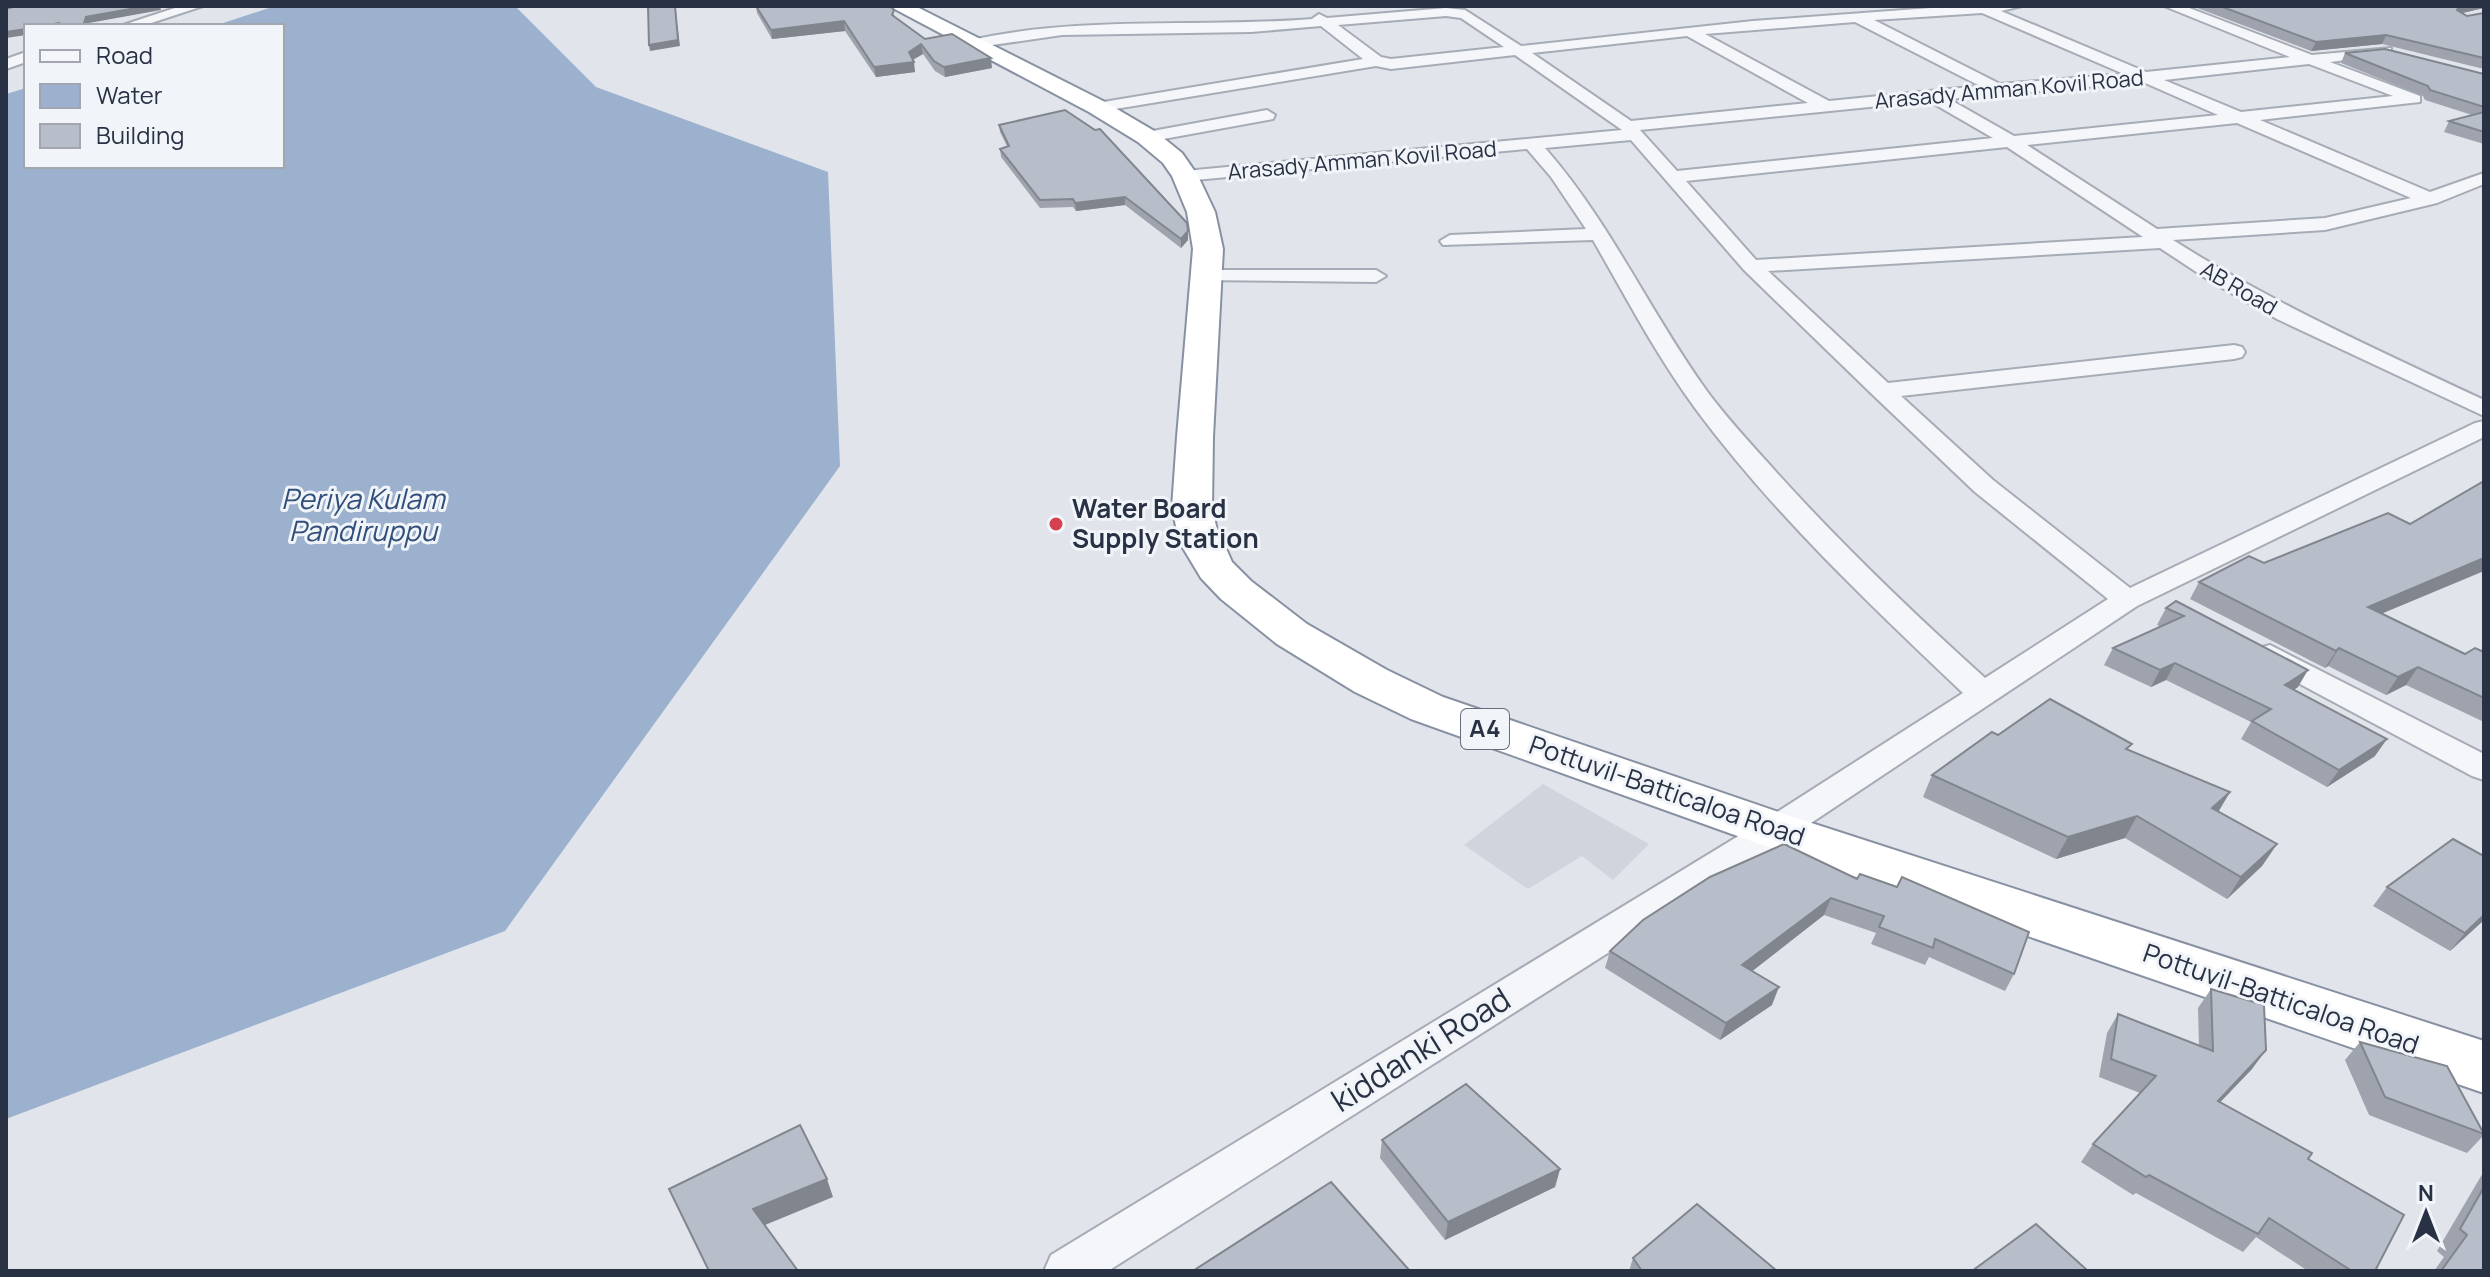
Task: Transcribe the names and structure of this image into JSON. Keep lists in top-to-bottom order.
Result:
{
  "streets": {
    "highway": ["A4", "Pottuvil-Batticaloa Road"],
    "street": ["Arasady Amman Kovil Road", "AB Road", "kiddanki Road"]
  },
  "crossings": [
    ["Arasady Amman Kovil Road", "AB Road"],
    ["Arasady Amman Kovil Road", "Pottuvil-Batticaloa Road"],
    ["Pottuvil-Batticaloa Road", "kiddanki Road"]
  ],
  "water": ["Periya Kulam Pandiruppu"],
  "places": ["Water Board Supply Station"],
  "legend": ["Road", "Water", "Building"],
  "north": "top"
}
